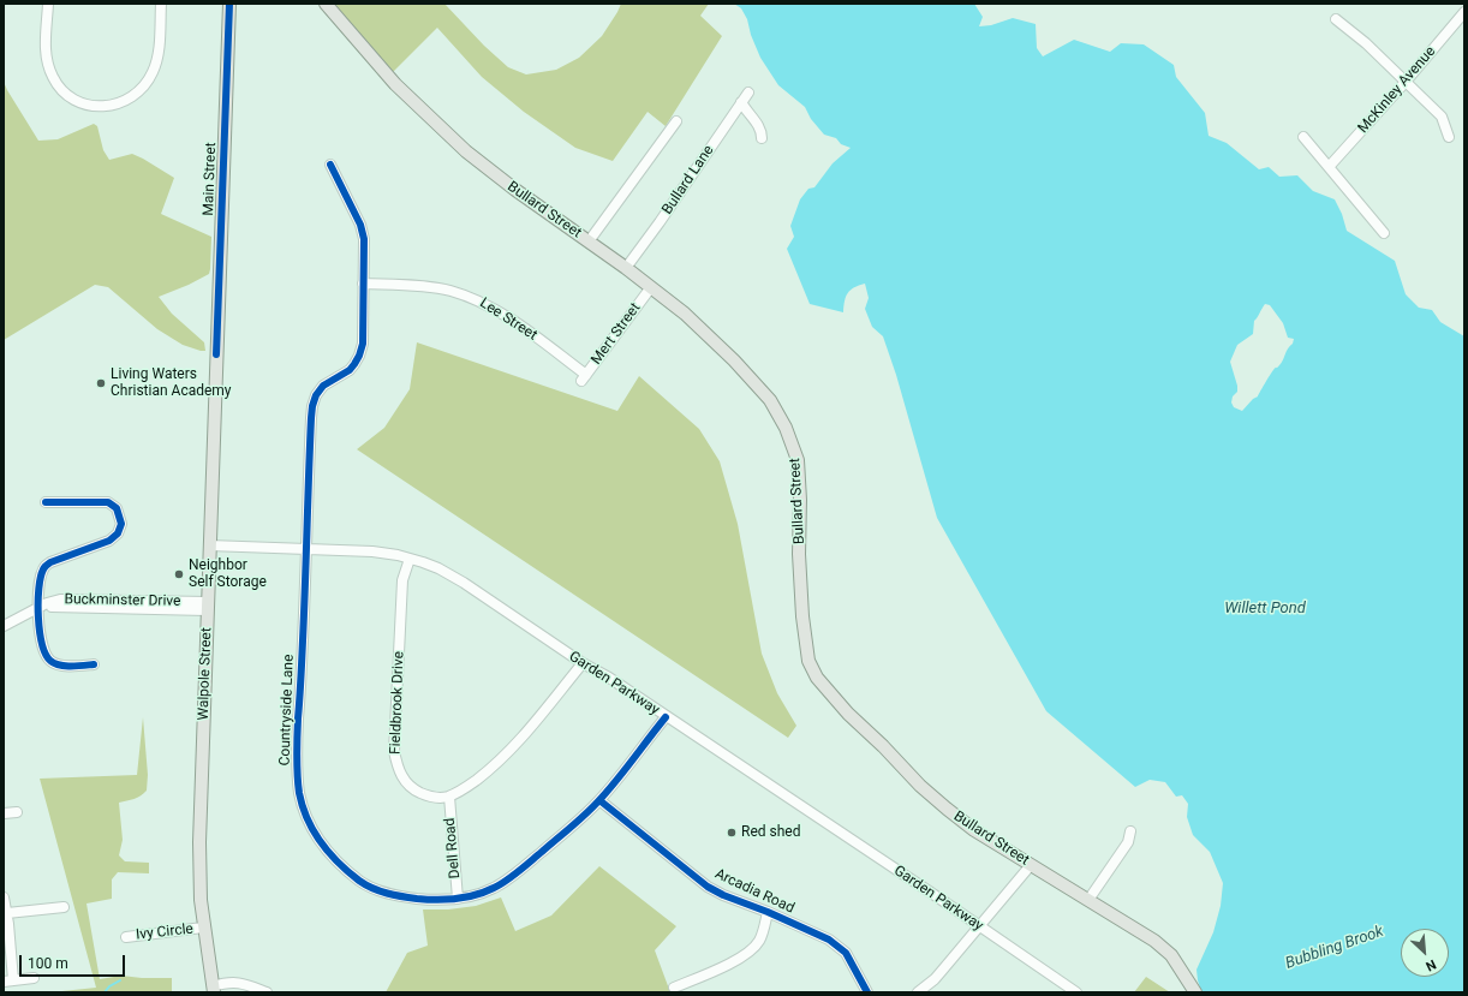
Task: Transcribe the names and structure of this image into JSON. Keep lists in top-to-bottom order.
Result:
{
  "streets": {
    "main road": ["Main Street", "Bullard Street", "Walpole Street"],
    "street": [
      "McKinley Avenue",
      "Bullard Lane",
      "Lee Street",
      "Mert Street",
      "Buckminster Drive",
      "Garden Parkway",
      "Fieldbrook Drive",
      "Countryside Lane",
      "Dell Road",
      "Arcadia Road",
      "Ivy Circle"
    ]
  },
  "crossings": [
    ["Main Street", "Walpole Street"],
    ["Bullard Lane", "Bullard Street"],
    ["Bullard Street", "Mert Street"],
    ["Lee Street", "Mert Street"],
    ["Lee Street", "Countryside Lane"],
    ["Buckminster Drive", "Walpole Street"],
    ["Walpole Street", "Garden Parkway"],
    ["Walpole Street", "Ivy Circle"],
    ["Garden Parkway", "Fieldbrook Drive"],
    ["Garden Parkway", "Countryside Lane"],
    ["Fieldbrook Drive", "Dell Road"],
    ["Countryside Lane", "Dell Road"],
    ["Countryside Lane", "Arcadia Road"]
  ],
  "water": ["Willett Pond", "Bubbling Brook"],
  "places": ["Living Waters Christian Academy", "Neighbor Self Storage", "Red shed"],
  "scale_bar": "100 m",
  "north": "bottom right"
}
